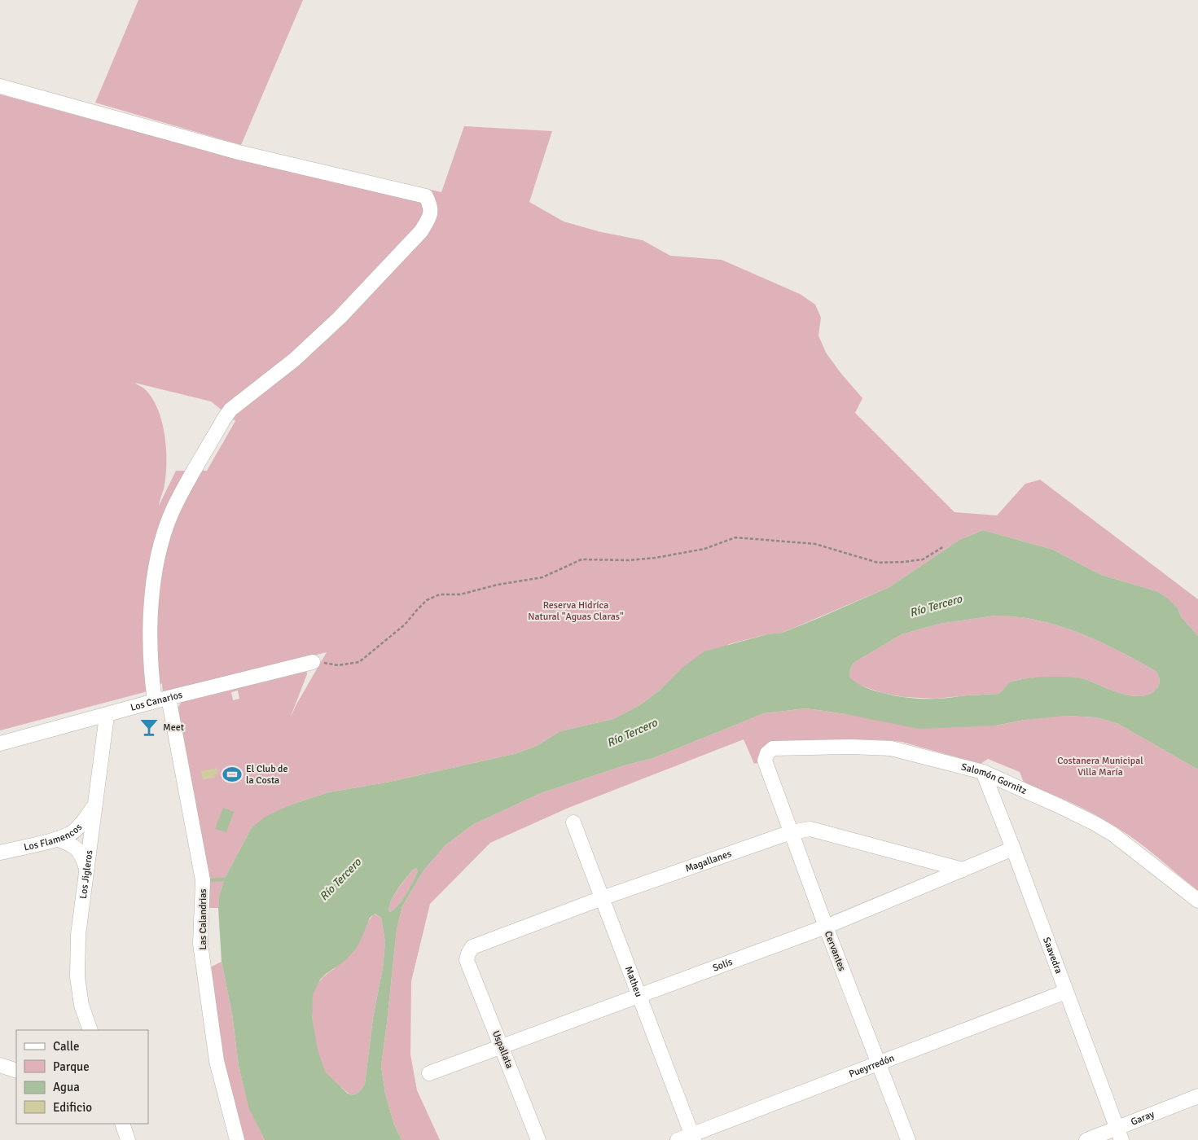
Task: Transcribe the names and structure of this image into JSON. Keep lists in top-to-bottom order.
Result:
{
  "streets": {
    "street": [
      "Los Canarios",
      "Salomón Gornitz",
      "Los Flamencos",
      "Magallanes",
      "Los Jigleros",
      "Las Calandrias",
      "Cervantes",
      "Saavedra",
      "Solís",
      "Matheu",
      "Uspallata",
      "Pueyrredón",
      "Garay"
    ]
  },
  "crossings": [
    ["Los Canarios", "Los Jigleros"],
    ["Los Canarios", "Las Calandrias"],
    ["Salomón Gornitz", "Cervantes"],
    ["Salomón Gornitz", "Saavedra"],
    ["Los Flamencos", "Los Jigleros"],
    ["Magallanes", "Cervantes"],
    ["Magallanes", "Solís"],
    ["Magallanes", "Matheu"],
    ["Magallanes", "Uspallata"],
    ["Cervantes", "Solís"],
    ["Cervantes", "Pueyrredón"],
    ["Saavedra", "Solís"],
    ["Saavedra", "Pueyrredón"],
    ["Saavedra", "Garay"],
    ["Solís", "Matheu"],
    ["Solís", "Uspallata"],
    ["Matheu", "Pueyrredón"]
  ],
  "water": ["Río Tercero"],
  "parks": ["Reserva Hidríca Natural \"Aguas Claras\"", "Costanera Municipal Villa María"],
  "places": {
    "bar": ["Meet"],
    "sports": ["El Club de la Costa"]
  },
  "legend": [
    "Calle",
    "Parque",
    "Agua",
    "Edificio"
  ]
}
